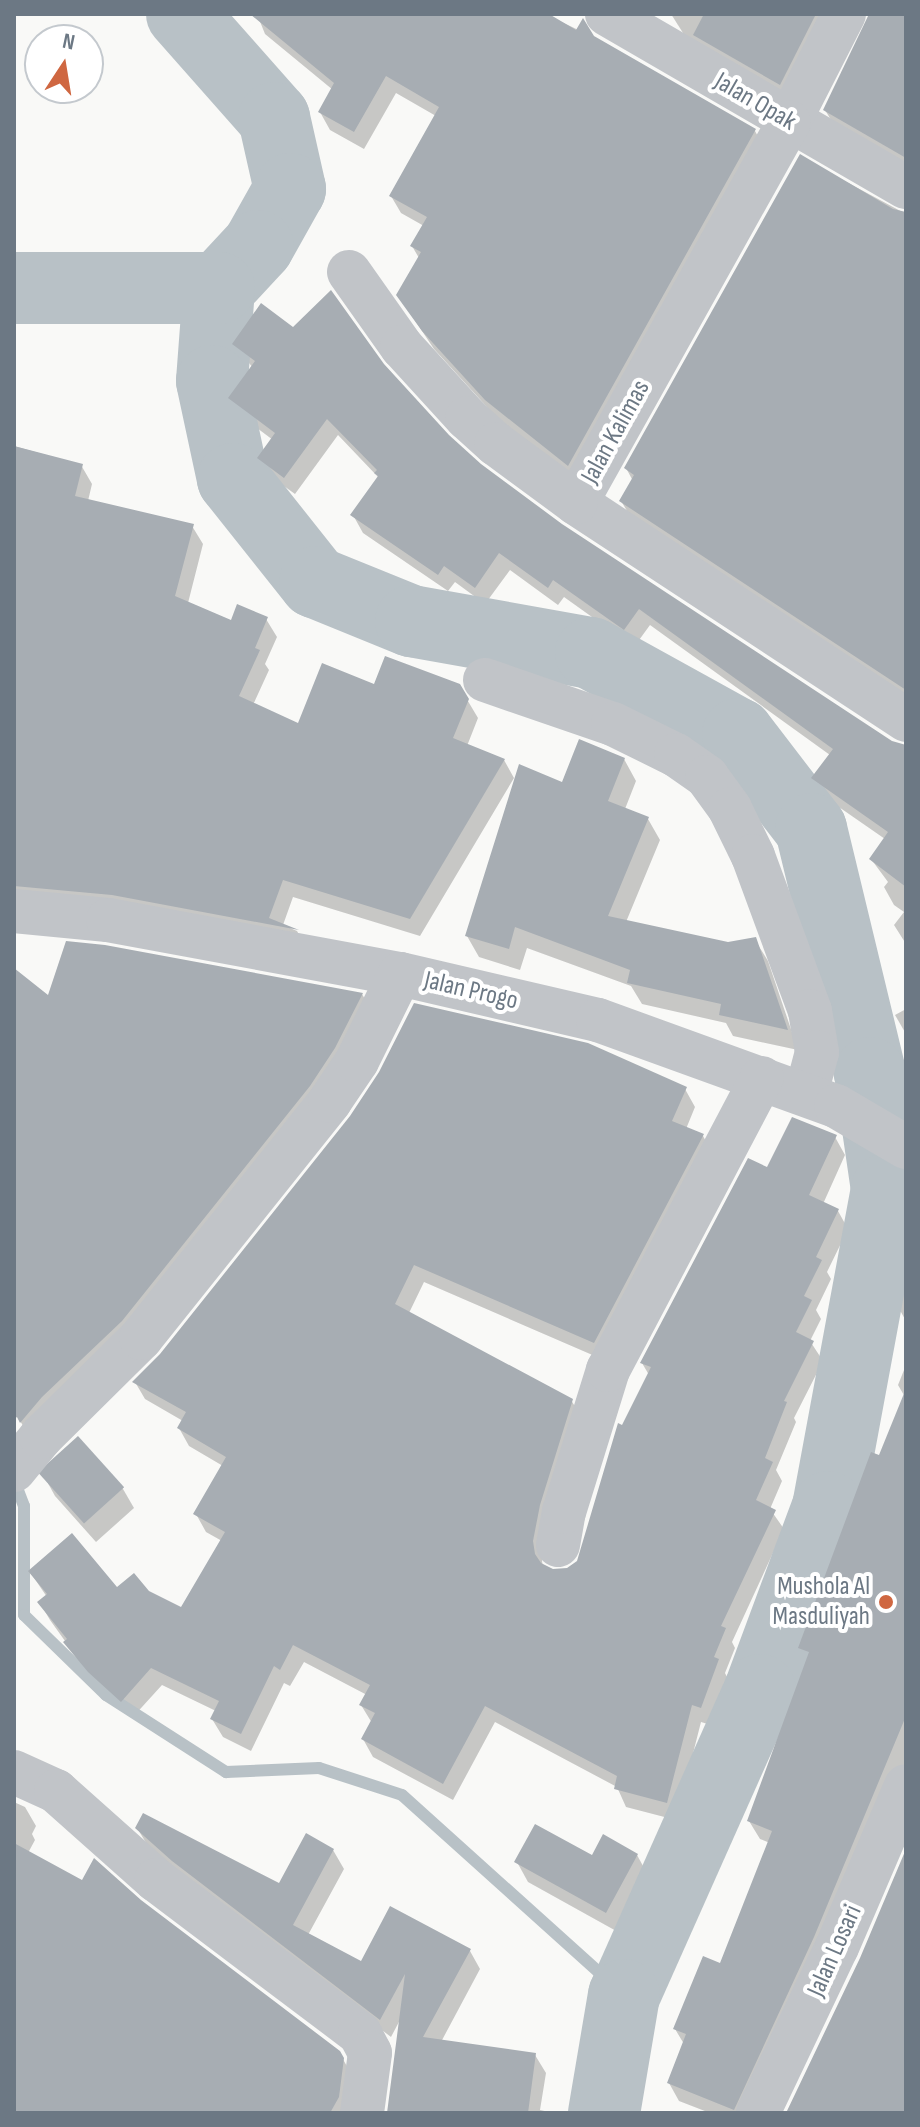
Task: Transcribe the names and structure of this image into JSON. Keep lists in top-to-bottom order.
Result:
{
  "streets": {
    "street": [
      "Jalan Opak",
      "Jalan Kalimas",
      "Jalan Progo",
      "Jalan Losari"
    ]
  },
  "crossings": [
    ["Jalan Opak", "Jalan Kalimas"]
  ],
  "places": ["Mushola Al Masduliyah"],
  "north": "top"
}
